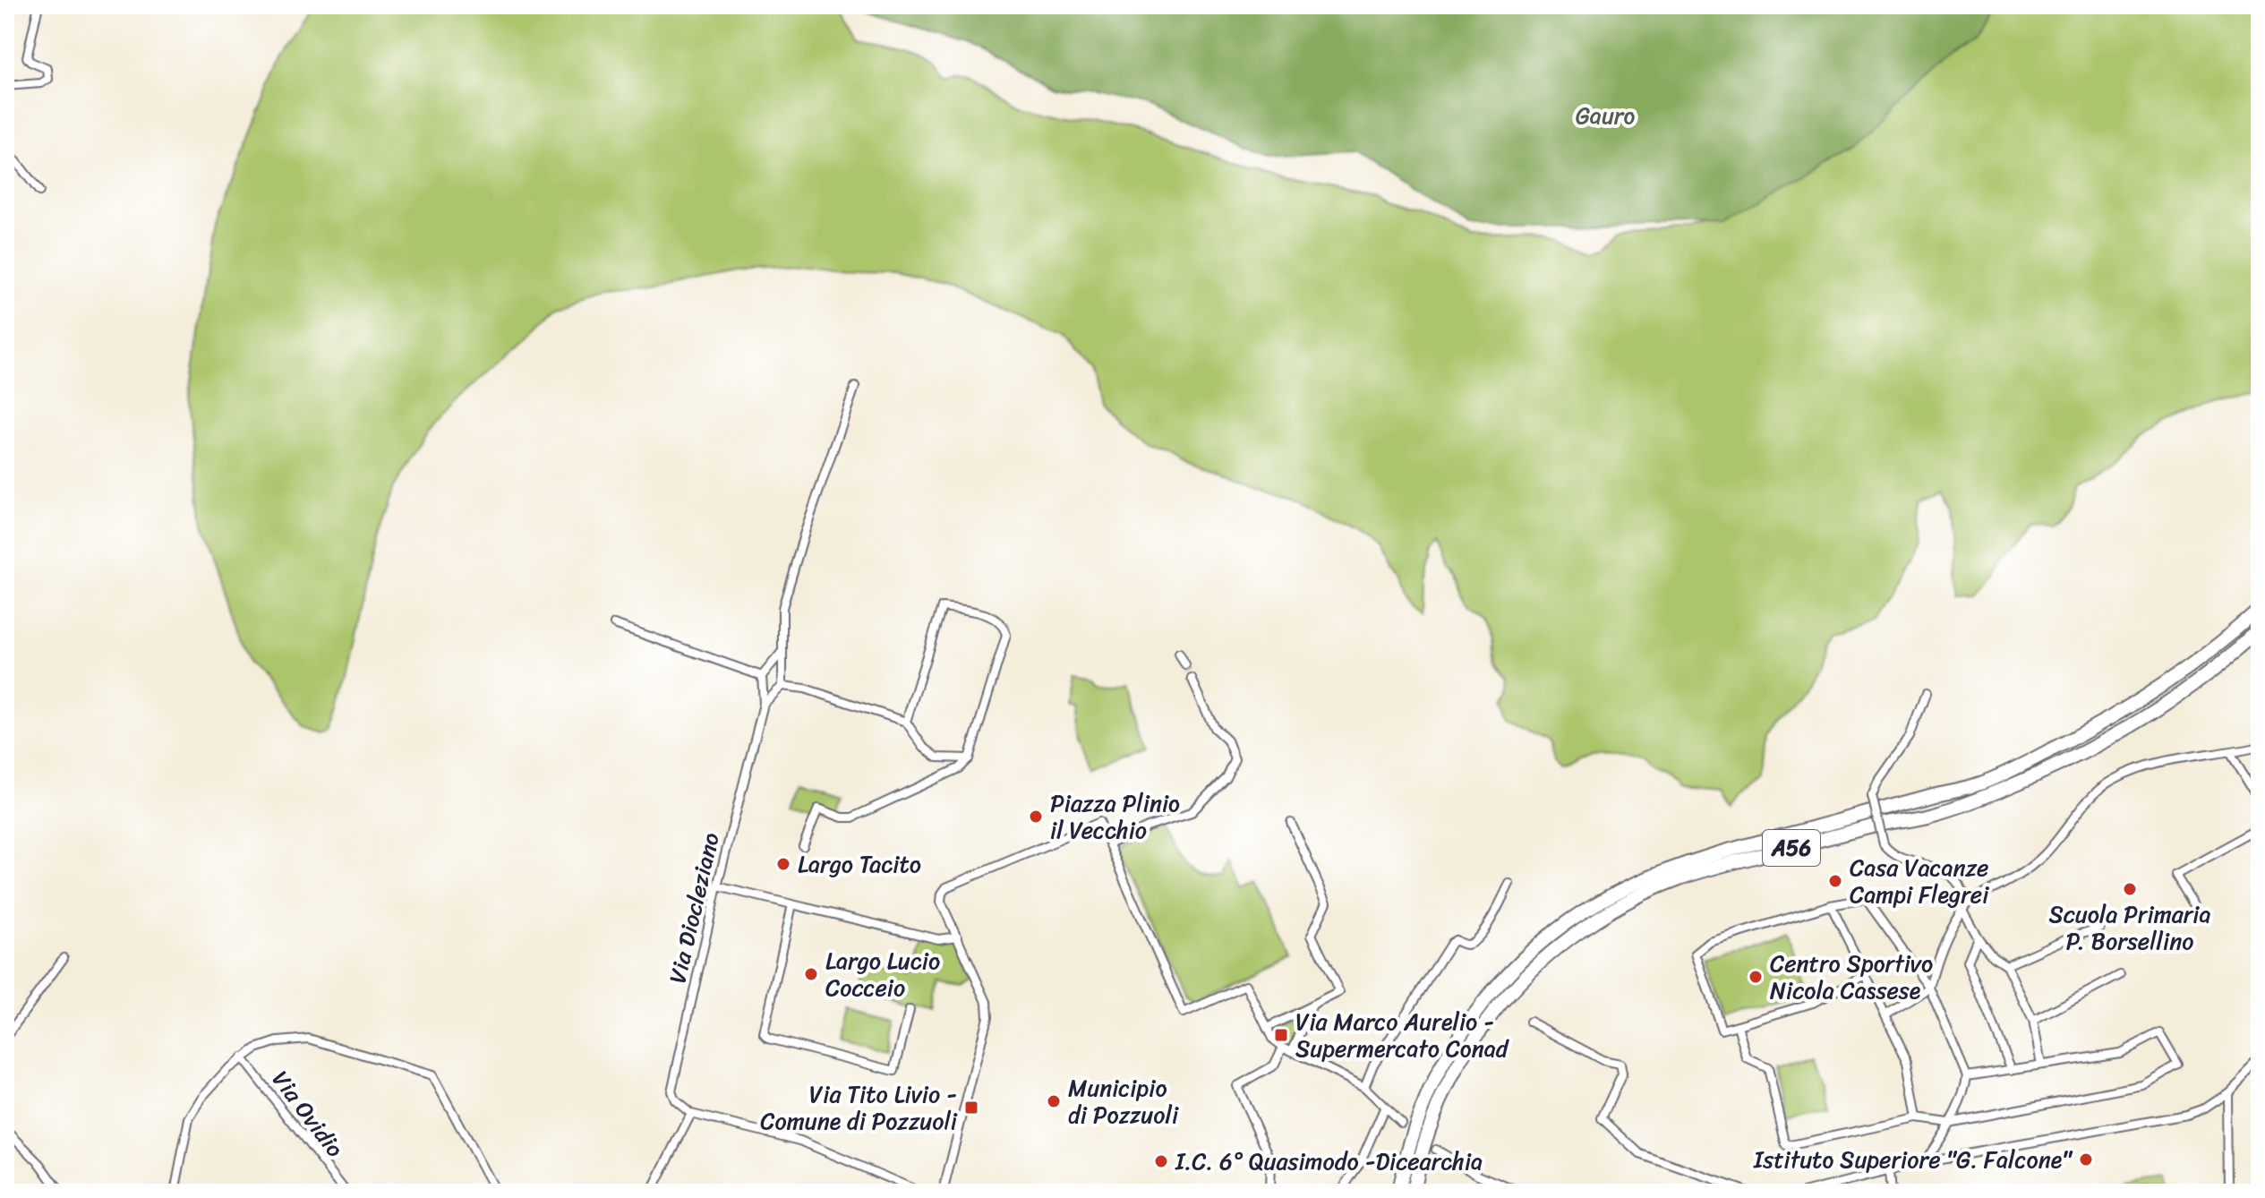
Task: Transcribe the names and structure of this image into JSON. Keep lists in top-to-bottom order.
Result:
{
  "streets": {
    "highway": ["A56"],
    "street": ["Via Diocleziano", "Via Ovidio"]
  },
  "parks": ["Gauro"],
  "places": {
    "other": [
      "Piazza Plinio il Vecchio",
      "Largo Tacito",
      "Casa Vacanze Campi Flegrei",
      "Scuola Primaria P. Borsellino",
      "Largo Lucio Cocceio",
      "Centro Sportivo Nicola Cassese",
      "Municipio di Pozzuoli",
      "Istituto Superiore \"G. Falcone\"",
      "I.C. 6° Quasimodo -Dicearchia"
    ],
    "transit": ["Via Marco Aurelio - Supermercato Conad", "Via Tito Livio - Comune di Pozzuoli"]
  }
}
